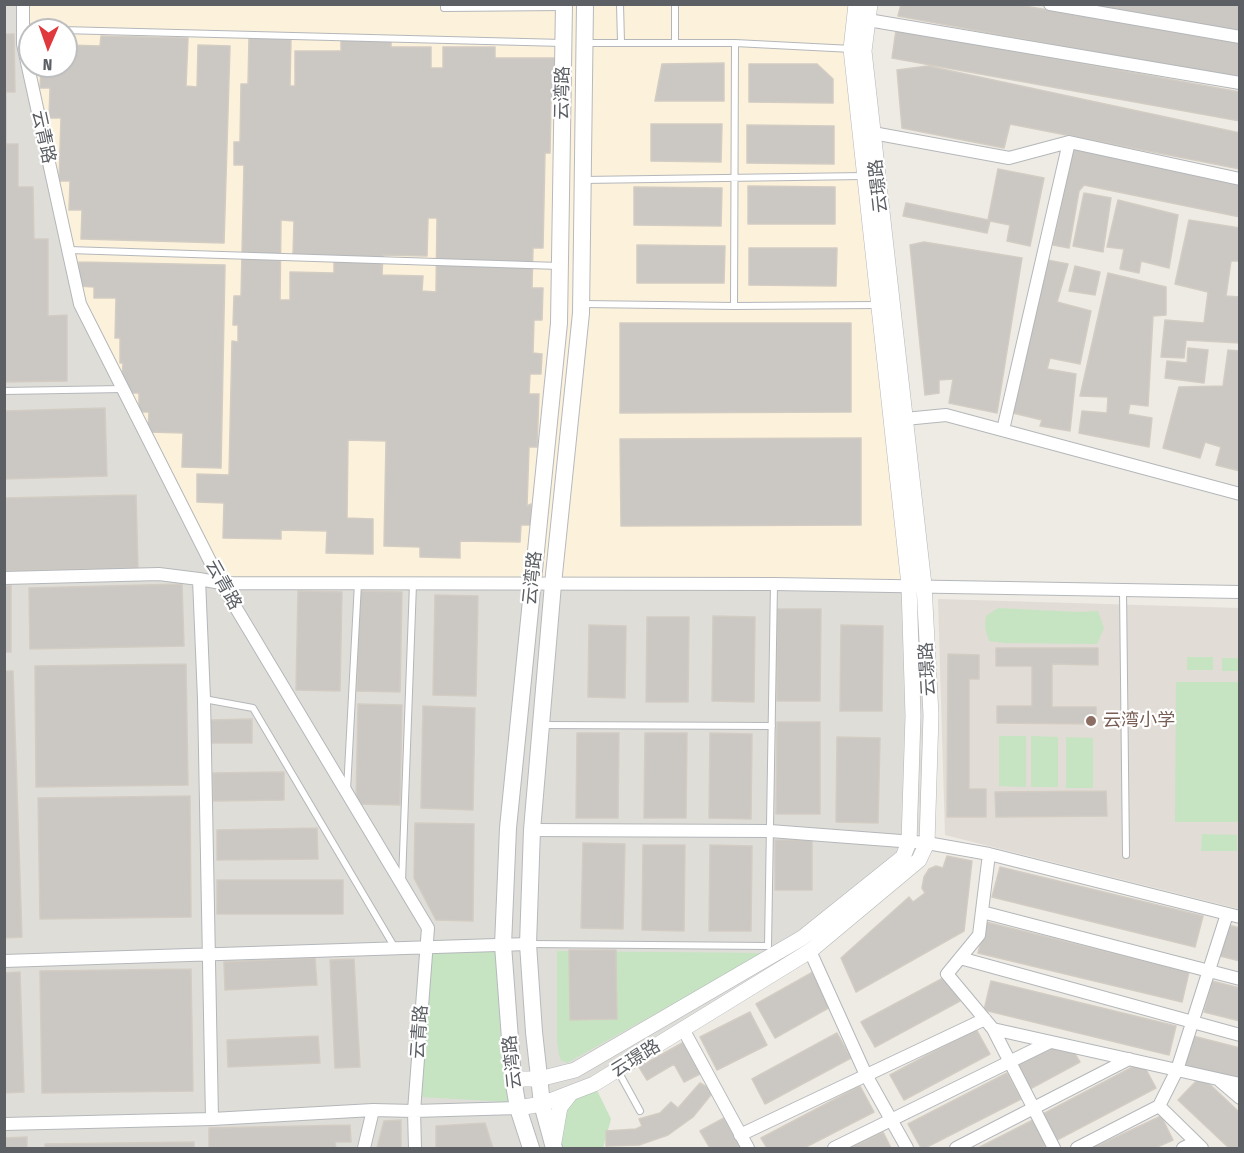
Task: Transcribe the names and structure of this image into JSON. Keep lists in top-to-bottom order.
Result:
{
  "streets": {
    "main road": ["云湾路"],
    "street": ["云青路", "云璟路"]
  },
  "crossings": [
    ["云湾路", "云璟路"]
  ],
  "places": ["云湾小学"],
  "north": "bottom"
}
